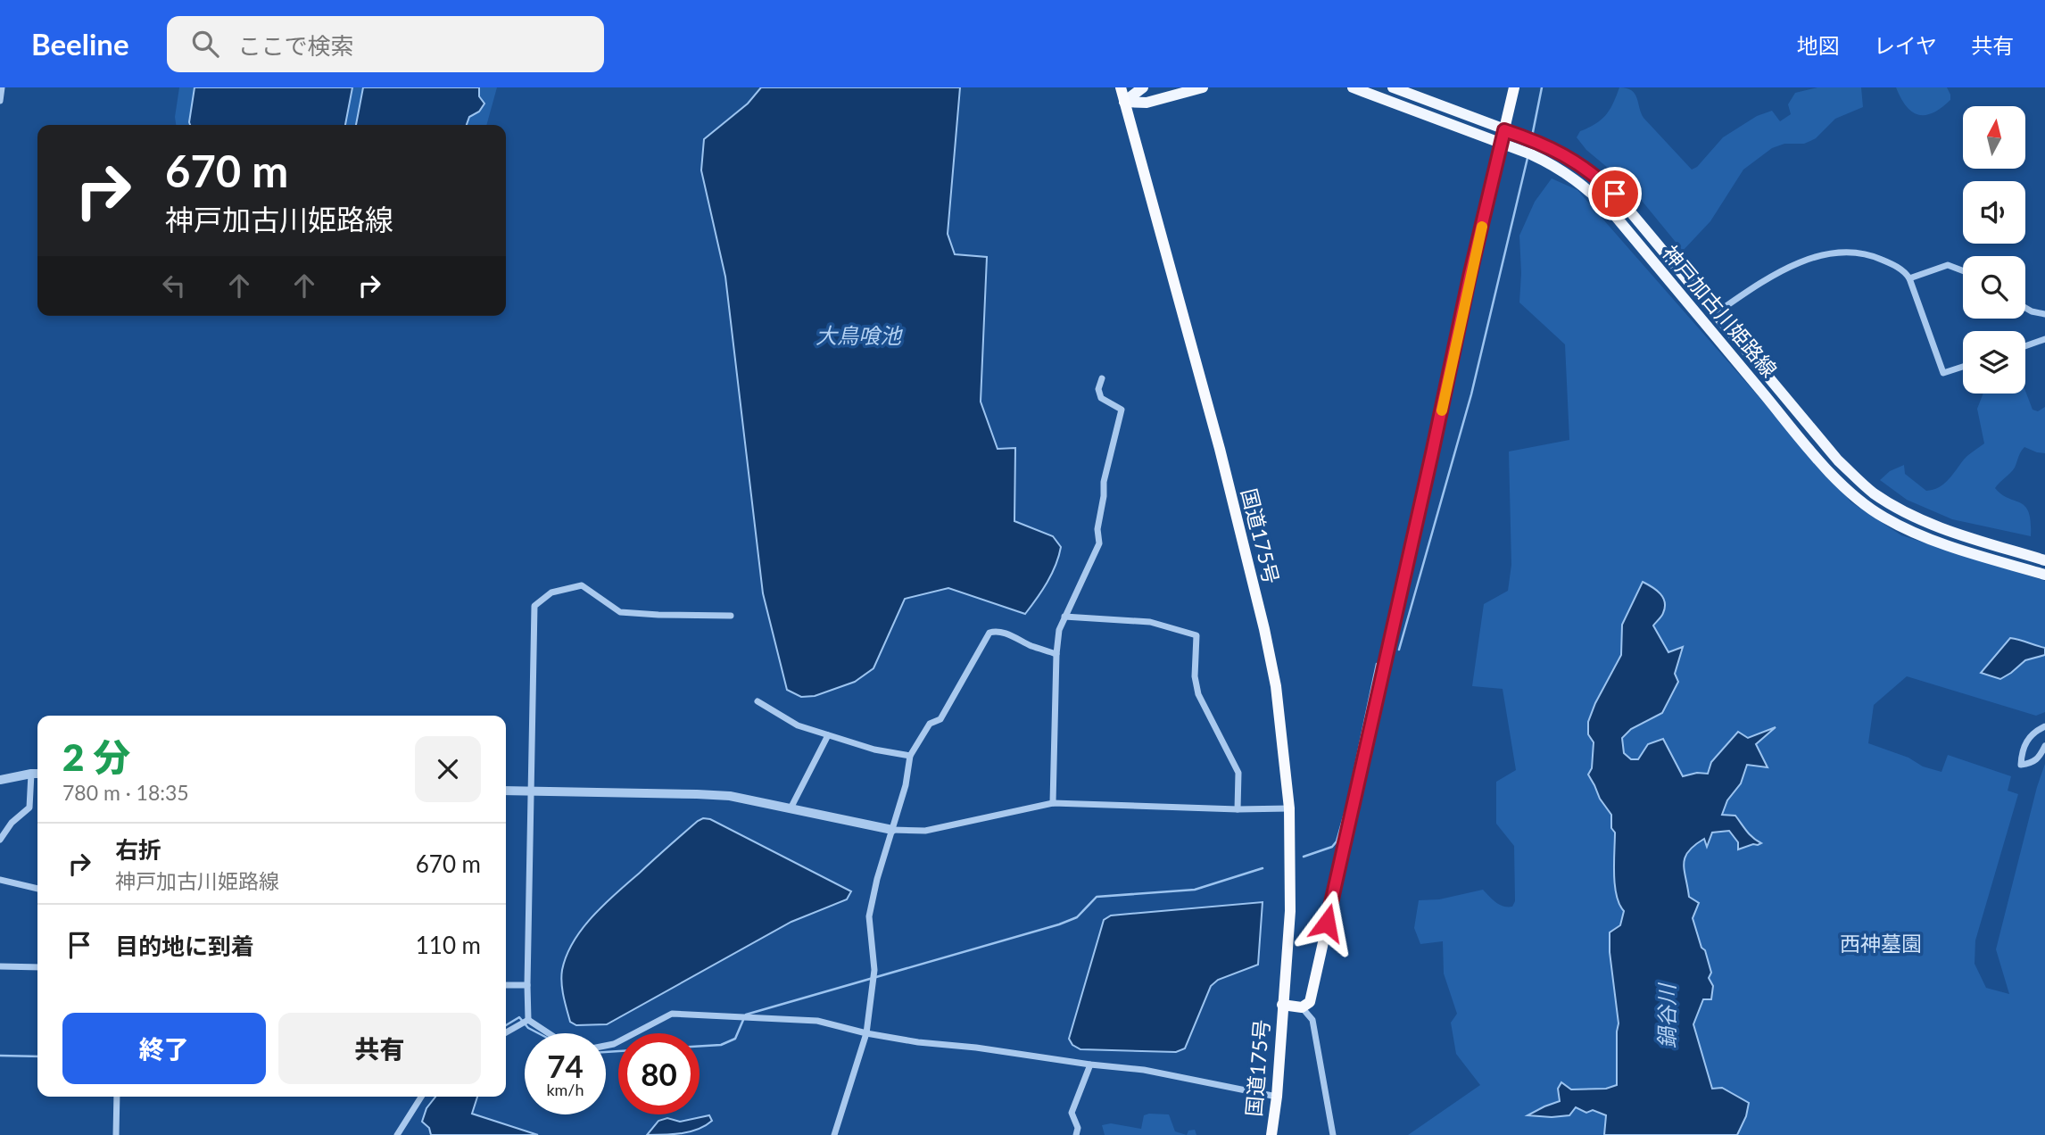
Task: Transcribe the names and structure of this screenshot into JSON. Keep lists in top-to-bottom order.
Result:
{
  "streets": {
    "highway": ["国道175号"],
    "main road": ["神戸加古川姫路線"]
  },
  "water": ["大鳥喰池", "鍋谷川"],
  "parks": ["西神墓園"],
  "north": "top",
  "page": {
    "header": "Beeline",
    "search": "ここで検索",
    "nav": ["地図", "レイヤ", "共有"],
    "turn": ["670 m", "神戸加古川姫路線"],
    "heading": ["2 分", "780 m · 18:35"],
    "list": [
      {
        "name": "右折",
        "note": "神戸加古川姫路線",
        "value": "670 m"
      },
      {
        "name": "目的地に到着",
        "value": "110 m"
      }
    ],
    "buttons": ["終了", "共有"],
    "speed": "74 km/h",
    "limit": "80"
  }
}
